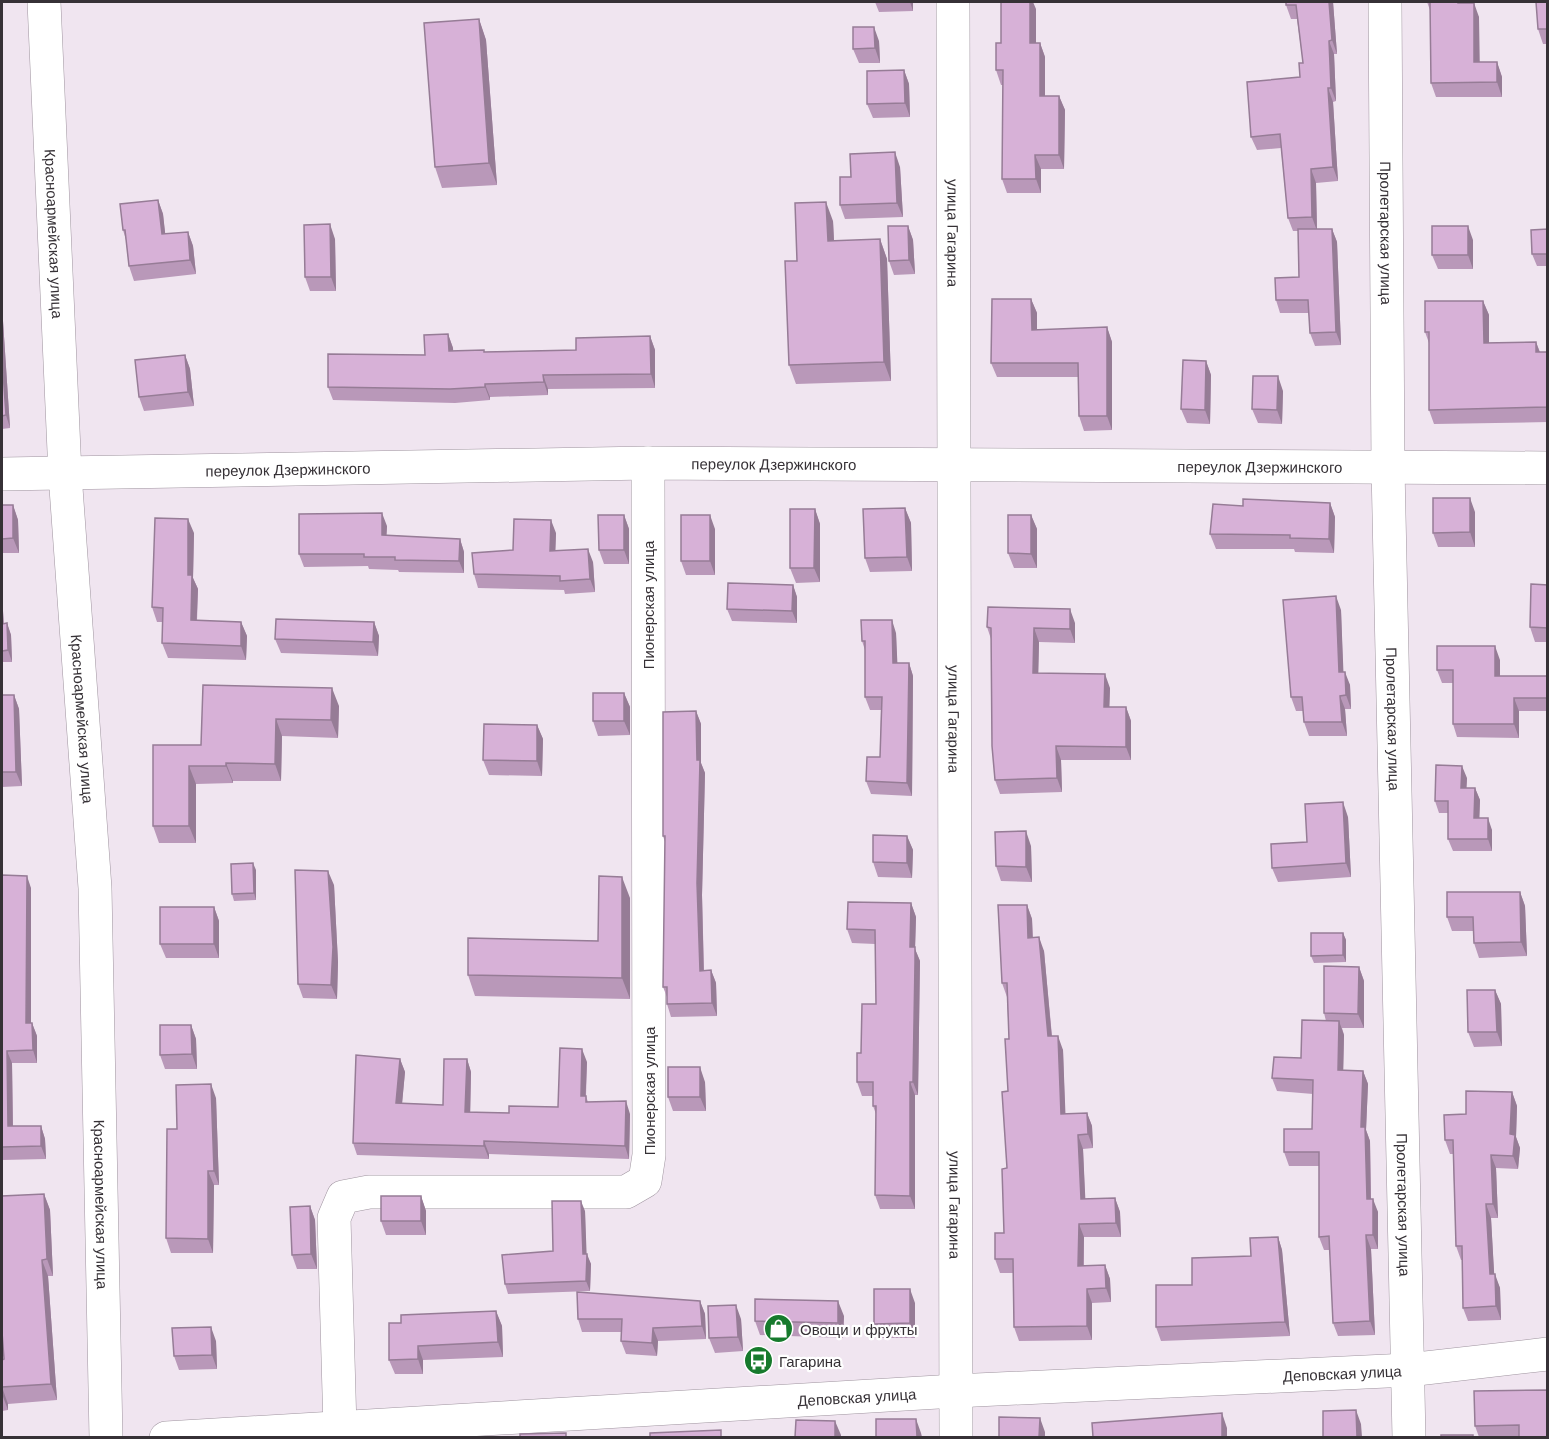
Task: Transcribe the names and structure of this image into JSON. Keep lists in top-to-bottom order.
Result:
{
  "streets": {
    "street": [
      "Красноармейская улица",
      "улица Гагарина",
      "Пролетарская улица",
      "переулок Дзержинского",
      "Пионерская улица",
      "Деповская улица"
    ]
  },
  "crossings": [
    ["Красноармейская улица", "переулок Дзержинского"],
    ["улица Гагарина", "переулок Дзержинского"],
    ["улица Гагарина", "Деповская улица"],
    ["Пролетарская улица", "переулок Дзержинского"],
    ["Пролетарская улица", "Деповская улица"],
    ["переулок Дзержинского", "Пионерская улица"],
    ["Пионерская улица", "Деповская улица"]
  ],
  "places": {
    "shop": ["Овощи и фрукты"],
    "bus stop": ["Гагарина"]
  }
}
